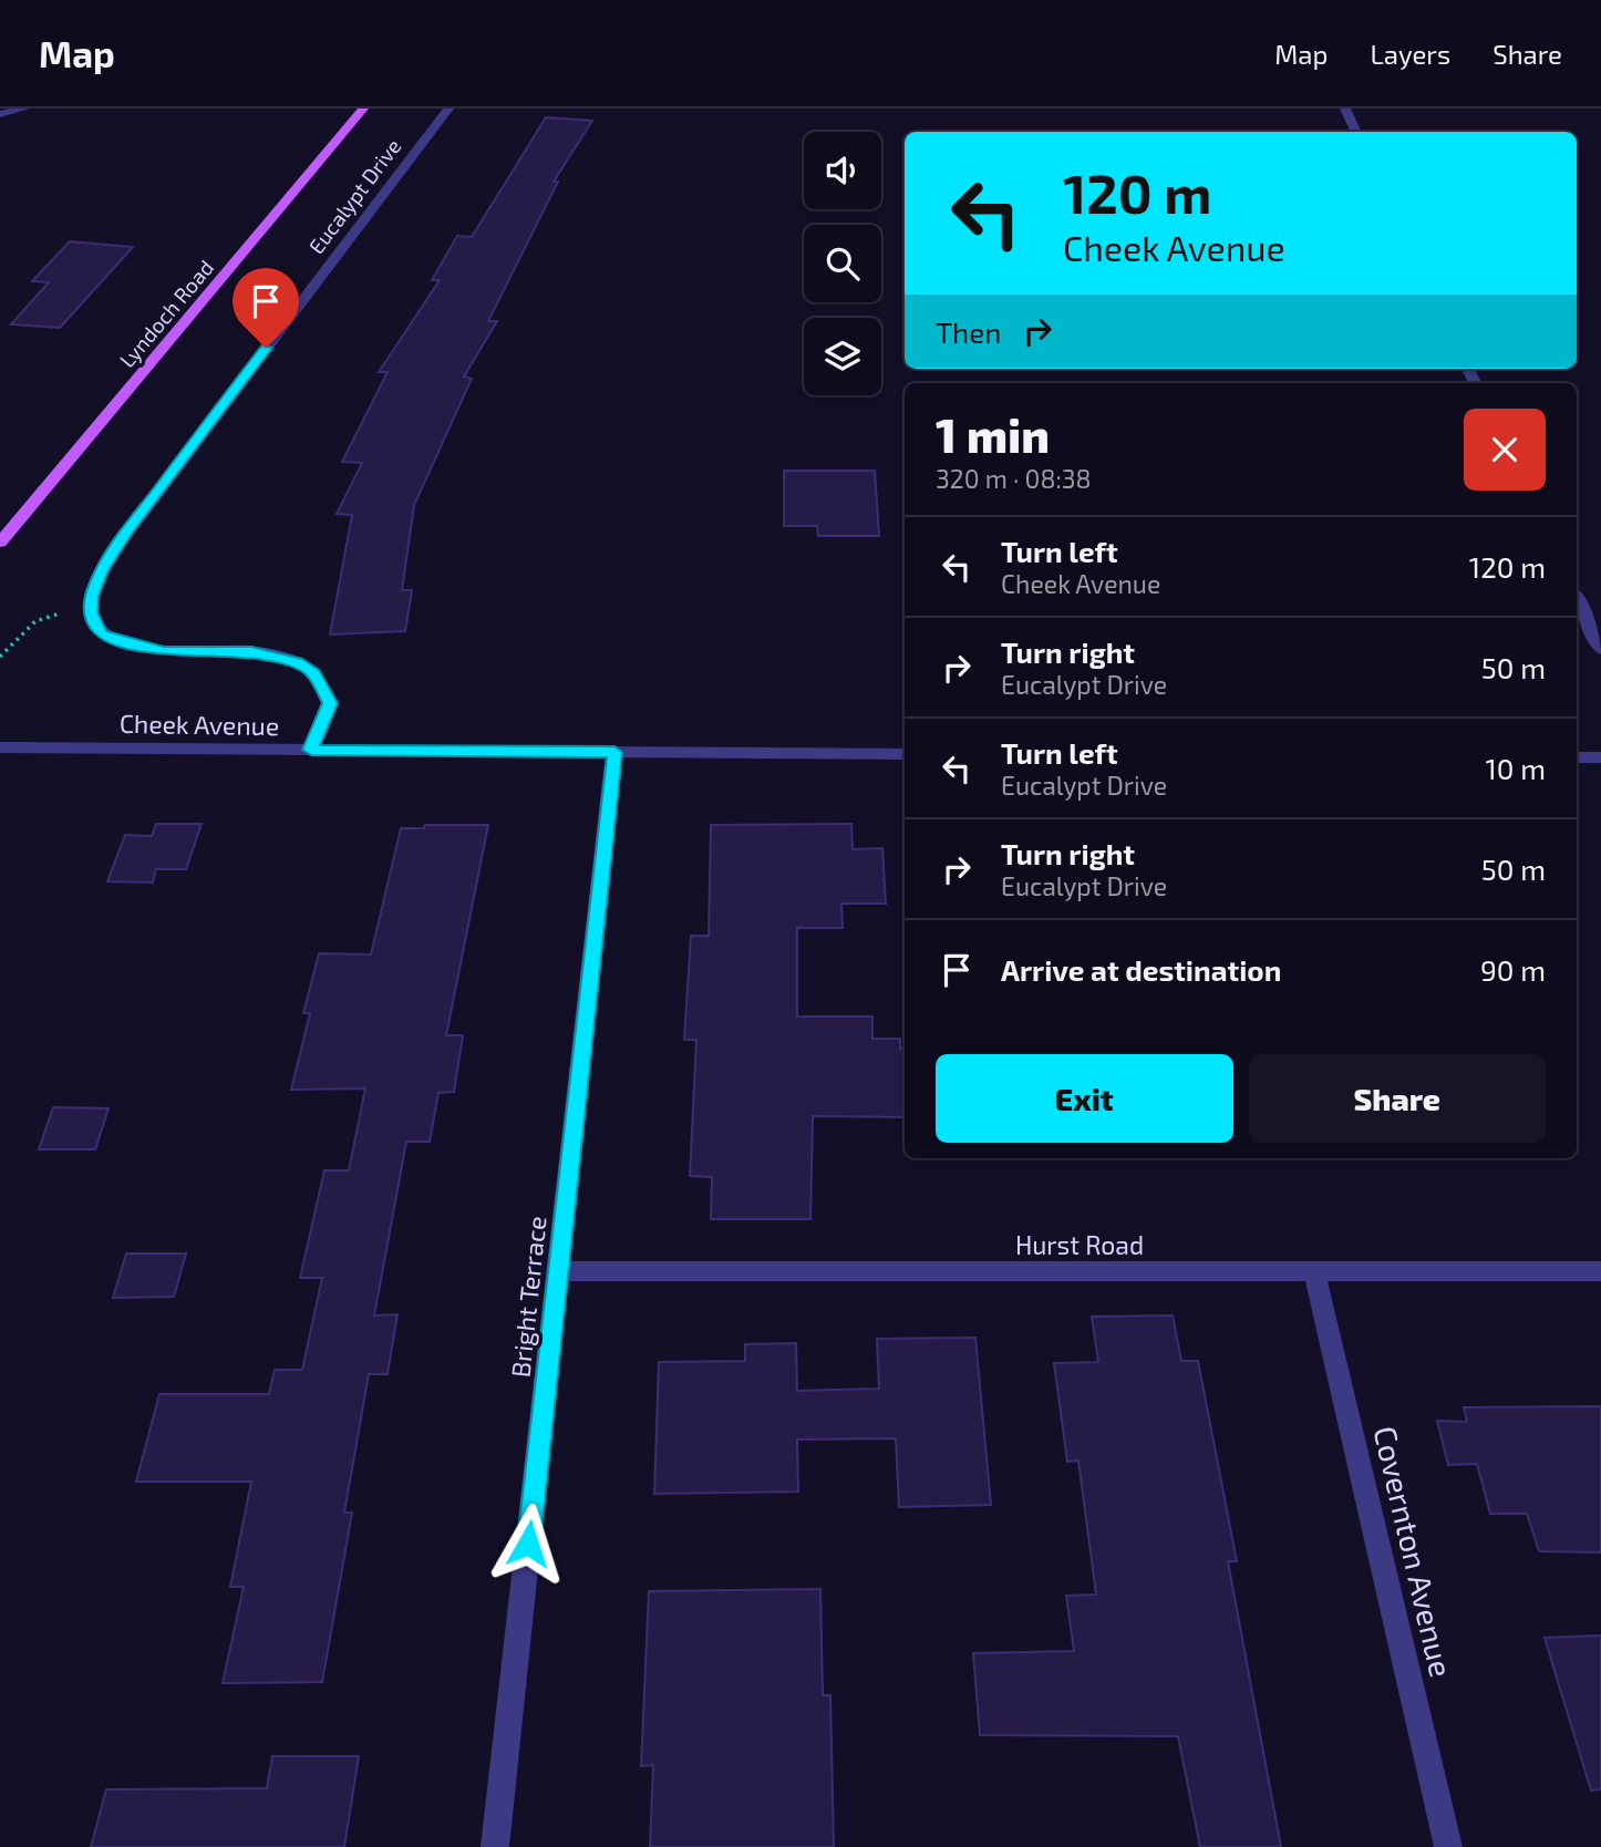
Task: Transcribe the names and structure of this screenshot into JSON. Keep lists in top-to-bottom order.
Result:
{
  "streets": {
    "main road": ["Lyndoch Road"],
    "street": [
      "Eucalypt Drive",
      "Cheek Avenue",
      "Hurst Road",
      "Bright Terrace",
      "Covernton Avenue"
    ]
  },
  "crossings": [
    ["Cheek Avenue", "Bright Terrace"],
    ["Hurst Road", "Bright Terrace"],
    ["Hurst Road", "Covernton Avenue"]
  ],
  "page": {
    "header": "Map",
    "nav": ["Map", "Layers", "Share"],
    "turn": ["120 m", "Cheek Avenue"],
    "then": "Then",
    "heading": ["1 min", "320 m · 08:38"],
    "list": [
      {
        "name": "Turn left",
        "note": "Cheek Avenue",
        "value": "120 m"
      },
      {
        "name": "Turn right",
        "note": "Eucalypt Drive",
        "value": "50 m"
      },
      {
        "name": "Turn left",
        "note": "Eucalypt Drive",
        "value": "10 m"
      },
      {
        "name": "Turn right",
        "note": "Eucalypt Drive",
        "value": "50 m"
      },
      {
        "name": "Arrive at destination",
        "value": "90 m"
      }
    ],
    "buttons": ["Exit", "Share"]
  }
}
